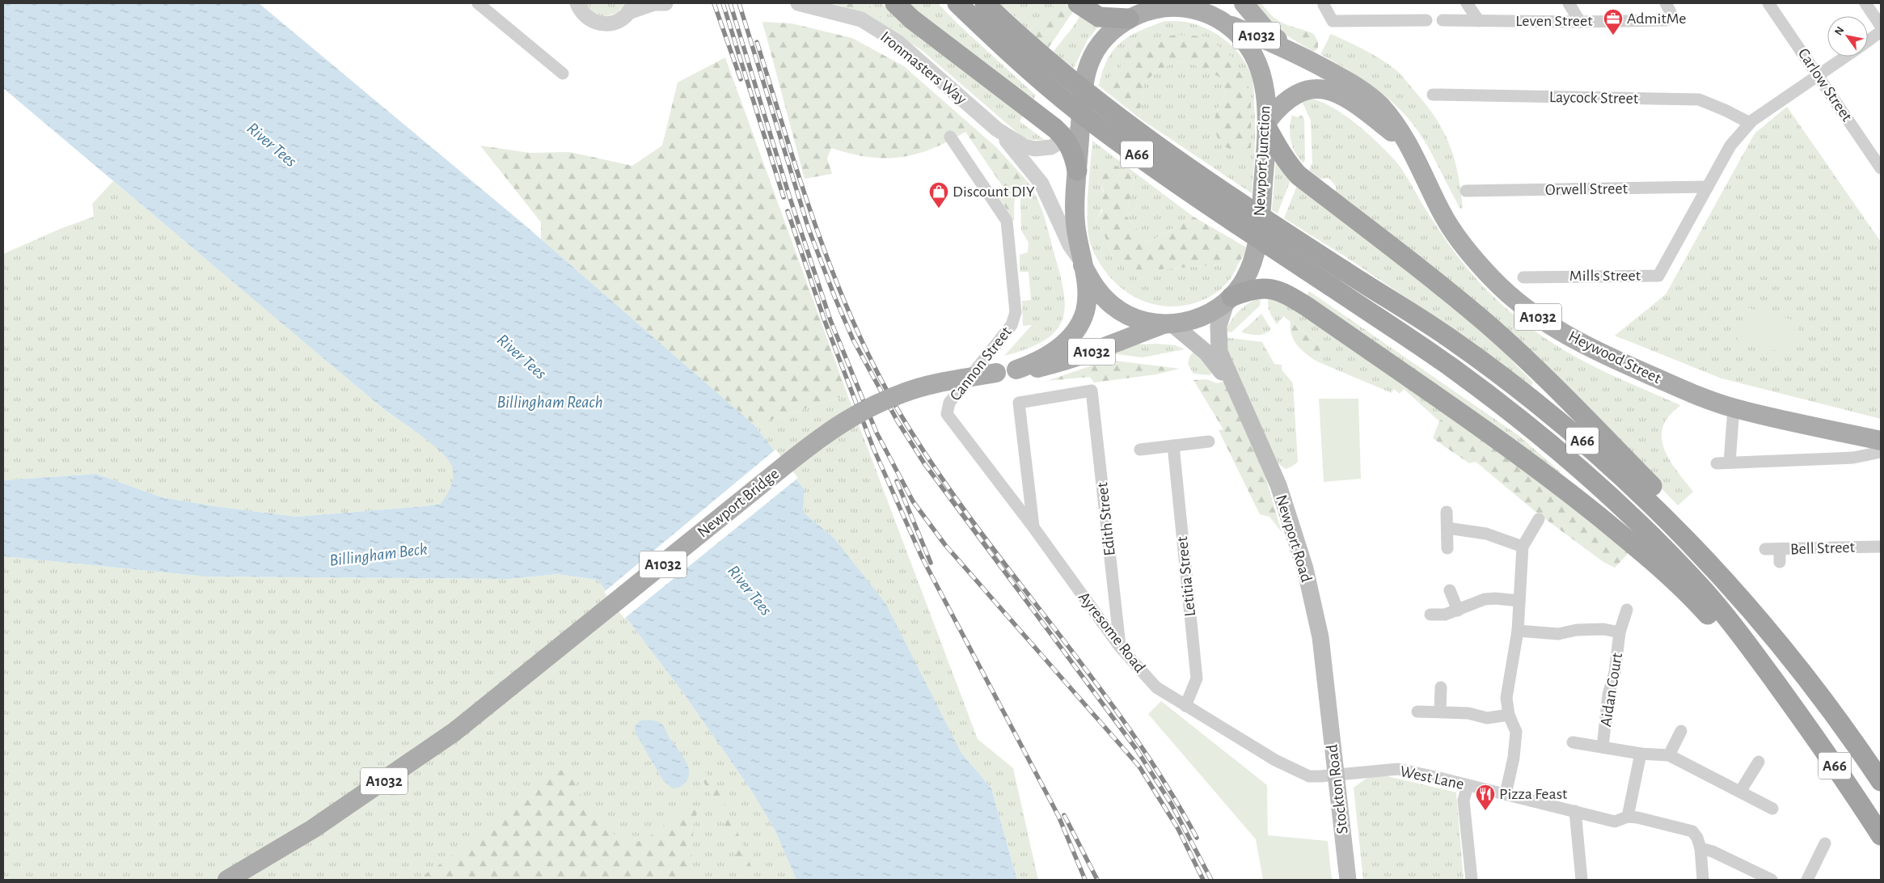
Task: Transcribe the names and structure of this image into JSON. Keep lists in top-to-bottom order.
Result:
{
  "streets": {
    "highway": ["A66"],
    "main road": [
      "A1032",
      "Newport Junction",
      "Heywood Street",
      "Newport Bridge",
      "Newport Road",
      "Stockton Road"
    ],
    "street": [
      "Leven Street",
      "Ironmasters Way",
      "Carlow Street",
      "Laycock Street",
      "Orwell Street",
      "Mills Street",
      "Cannon Street",
      "Edith Street",
      "Bell Street",
      "Letitia Street",
      "Ayresome Road",
      "Aidan Court",
      "West Lane"
    ]
  },
  "crossings": [
    ["A1032", "Newport Junction"],
    ["A1032", "Heywood Street"],
    ["A1032", "Newport Bridge"],
    ["A1032", "Newport Road"],
    ["A66", "Newport Junction"],
    ["A66", "Heywood Street"],
    ["Newport Junction", "Heywood Street"],
    ["Newport Junction", "Newport Road"],
    ["Orwell Street", "Mills Street"],
    ["Cannon Street", "Ayresome Road"],
    ["Edith Street", "Ayresome Road"],
    ["Newport Road", "Stockton Road"],
    ["Letitia Street", "Ayresome Road"],
    ["Ayresome Road", "West Lane"],
    ["Ayresome Road", "Stockton Road"],
    ["West Lane", "Stockton Road"]
  ],
  "water": ["River Tees", "Billingham Reach", "Billingham Beck"],
  "places": {
    "office": ["AdmitMe"],
    "shop": ["Discount DIY"],
    "restaurant": ["Pizza Feast"]
  },
  "north": "top left"
}
